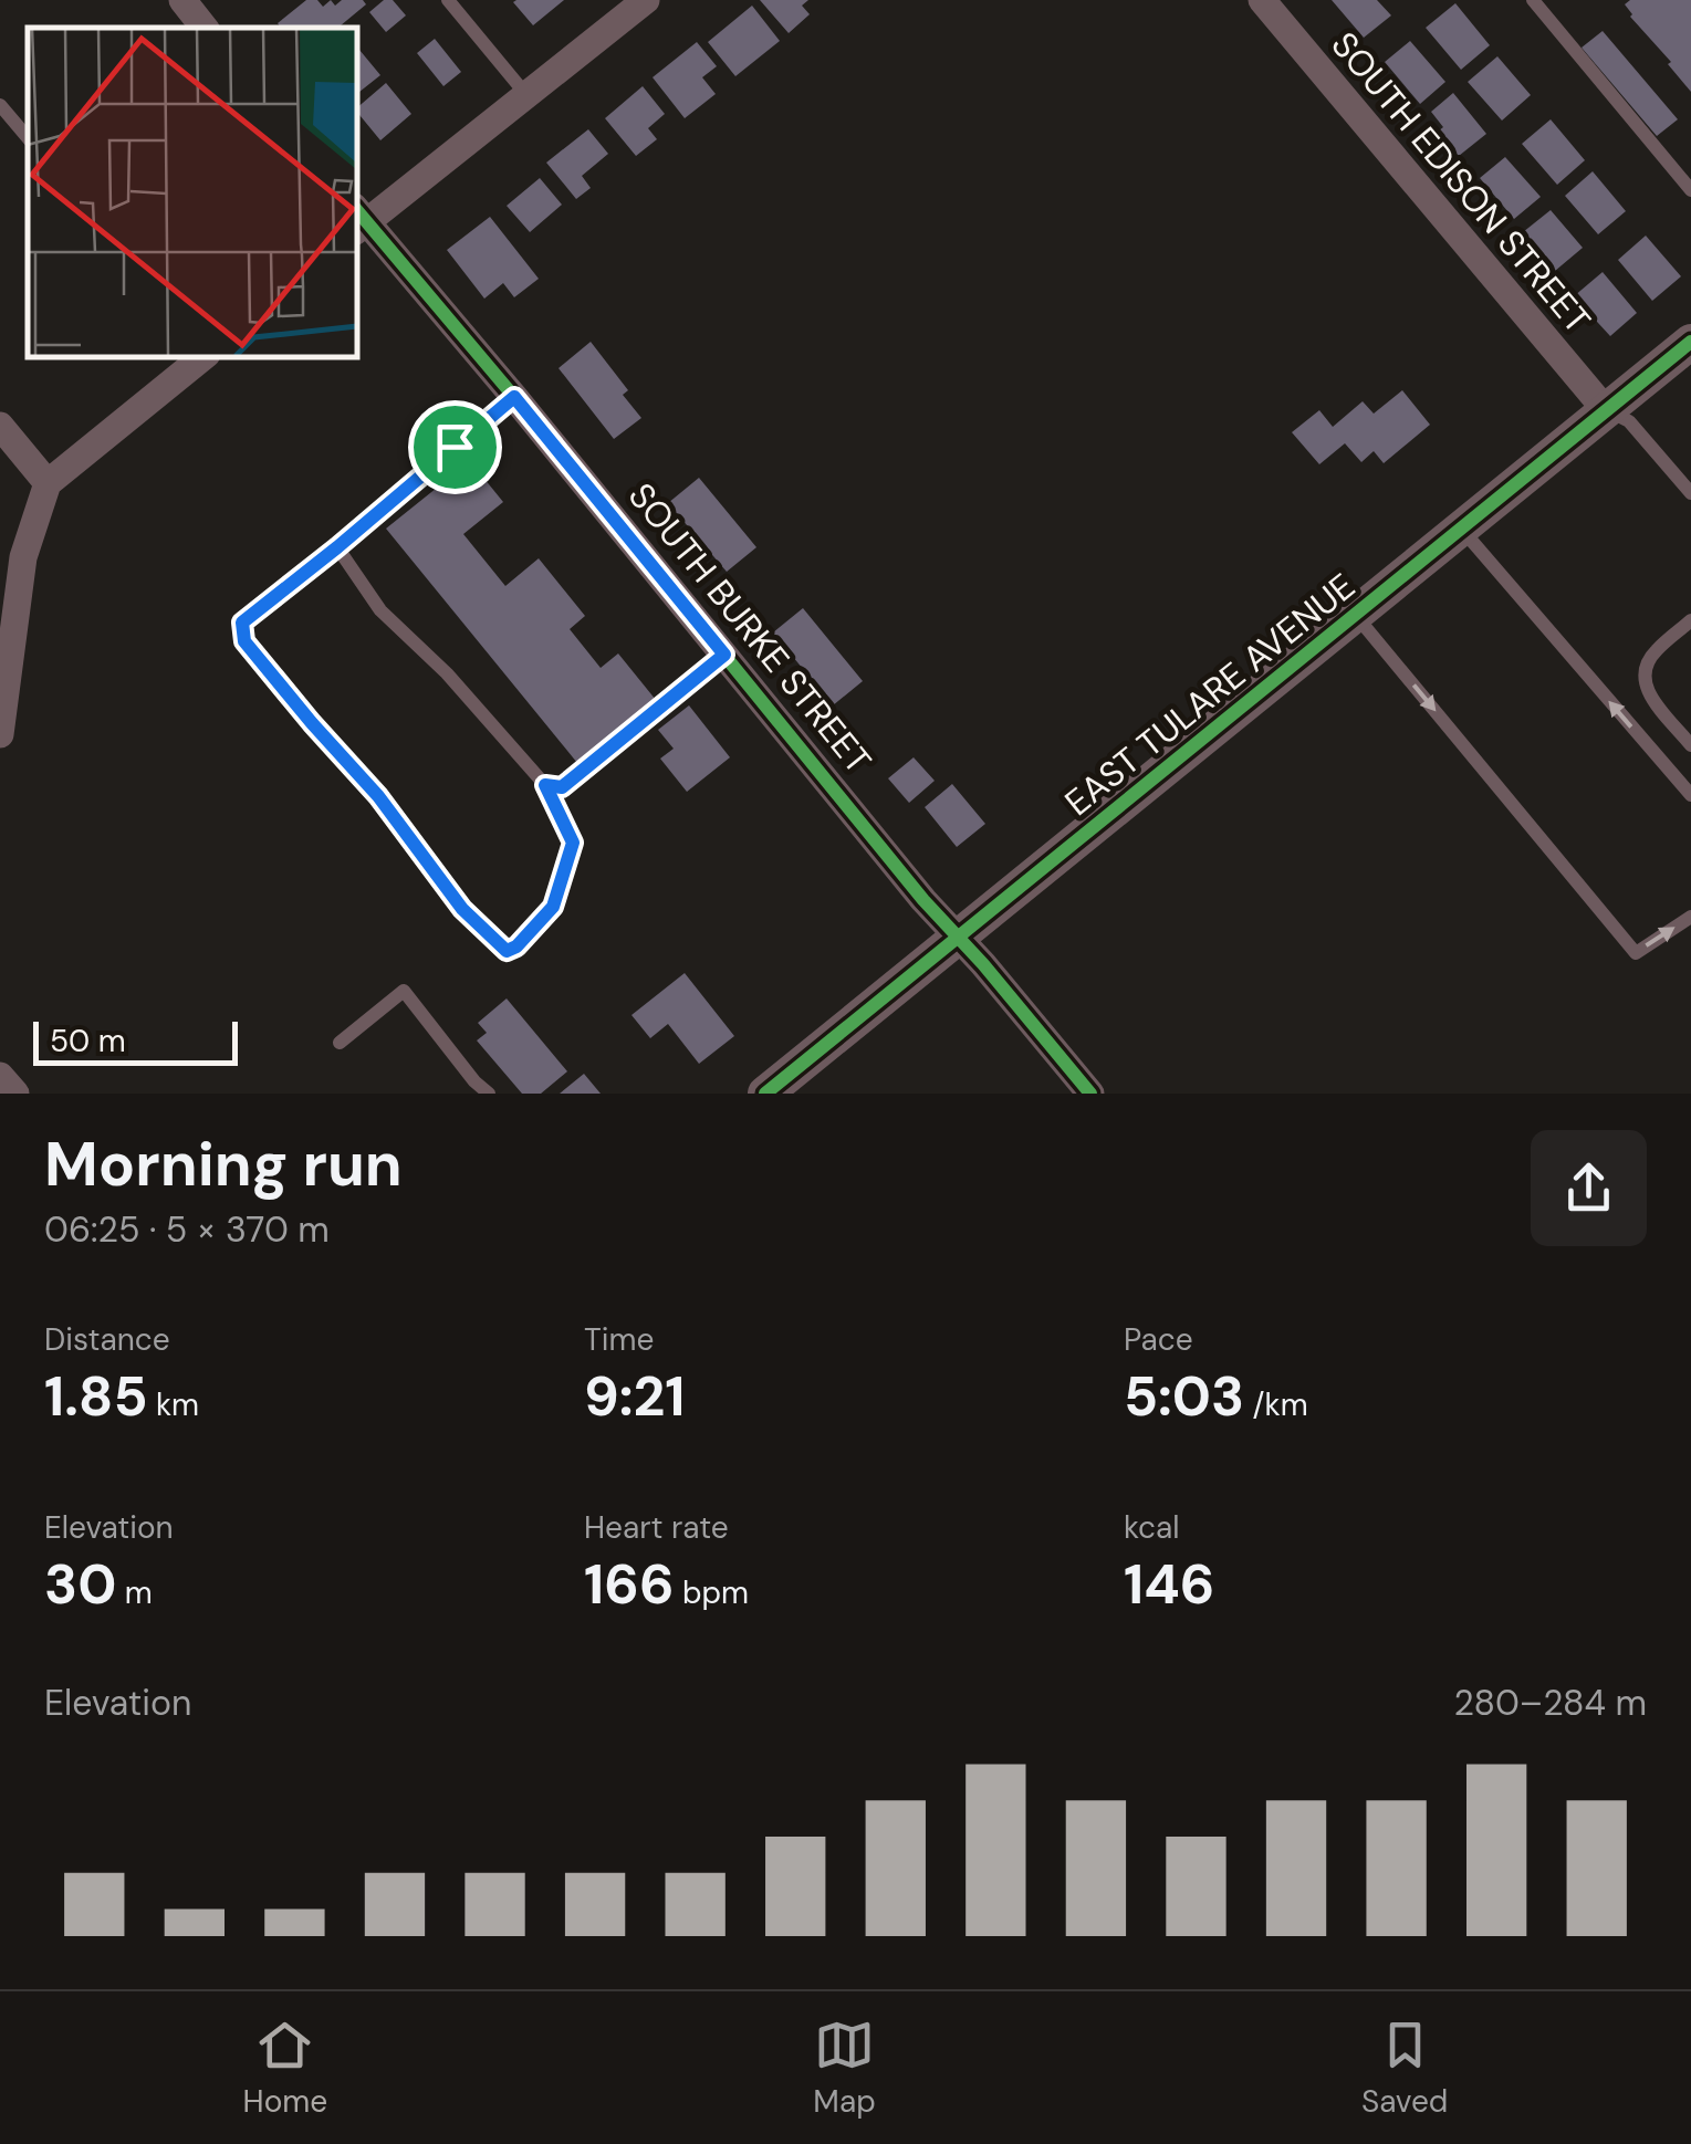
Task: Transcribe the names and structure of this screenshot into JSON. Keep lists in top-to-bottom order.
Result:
{
  "streets": {
    "street": ["SOUTH EDISON STREET", "SOUTH BURKE STREET", "EAST TULARE AVENUE"]
  },
  "crossings": [
    ["SOUTH EDISON STREET", "EAST TULARE AVENUE"],
    ["SOUTH BURKE STREET", "EAST TULARE AVENUE"]
  ],
  "scale_bar": "50 m",
  "page": {
    "scale": "50 m",
    "heading": ["Morning run", "06:25 · 5 × 370 m"],
    "stats": [
      ["Distance", "1.85 km"],
      ["Time", "9:21"],
      ["Pace", "5:03 /km"],
      ["Elevation", "30 m"],
      ["Heart rate", "166 bpm"],
      ["kcal", "146"]
    ],
    "chart": ["Elevation", "280–284 m"],
    "tabs": ["Home", "Map", "Saved"]
  }
}
